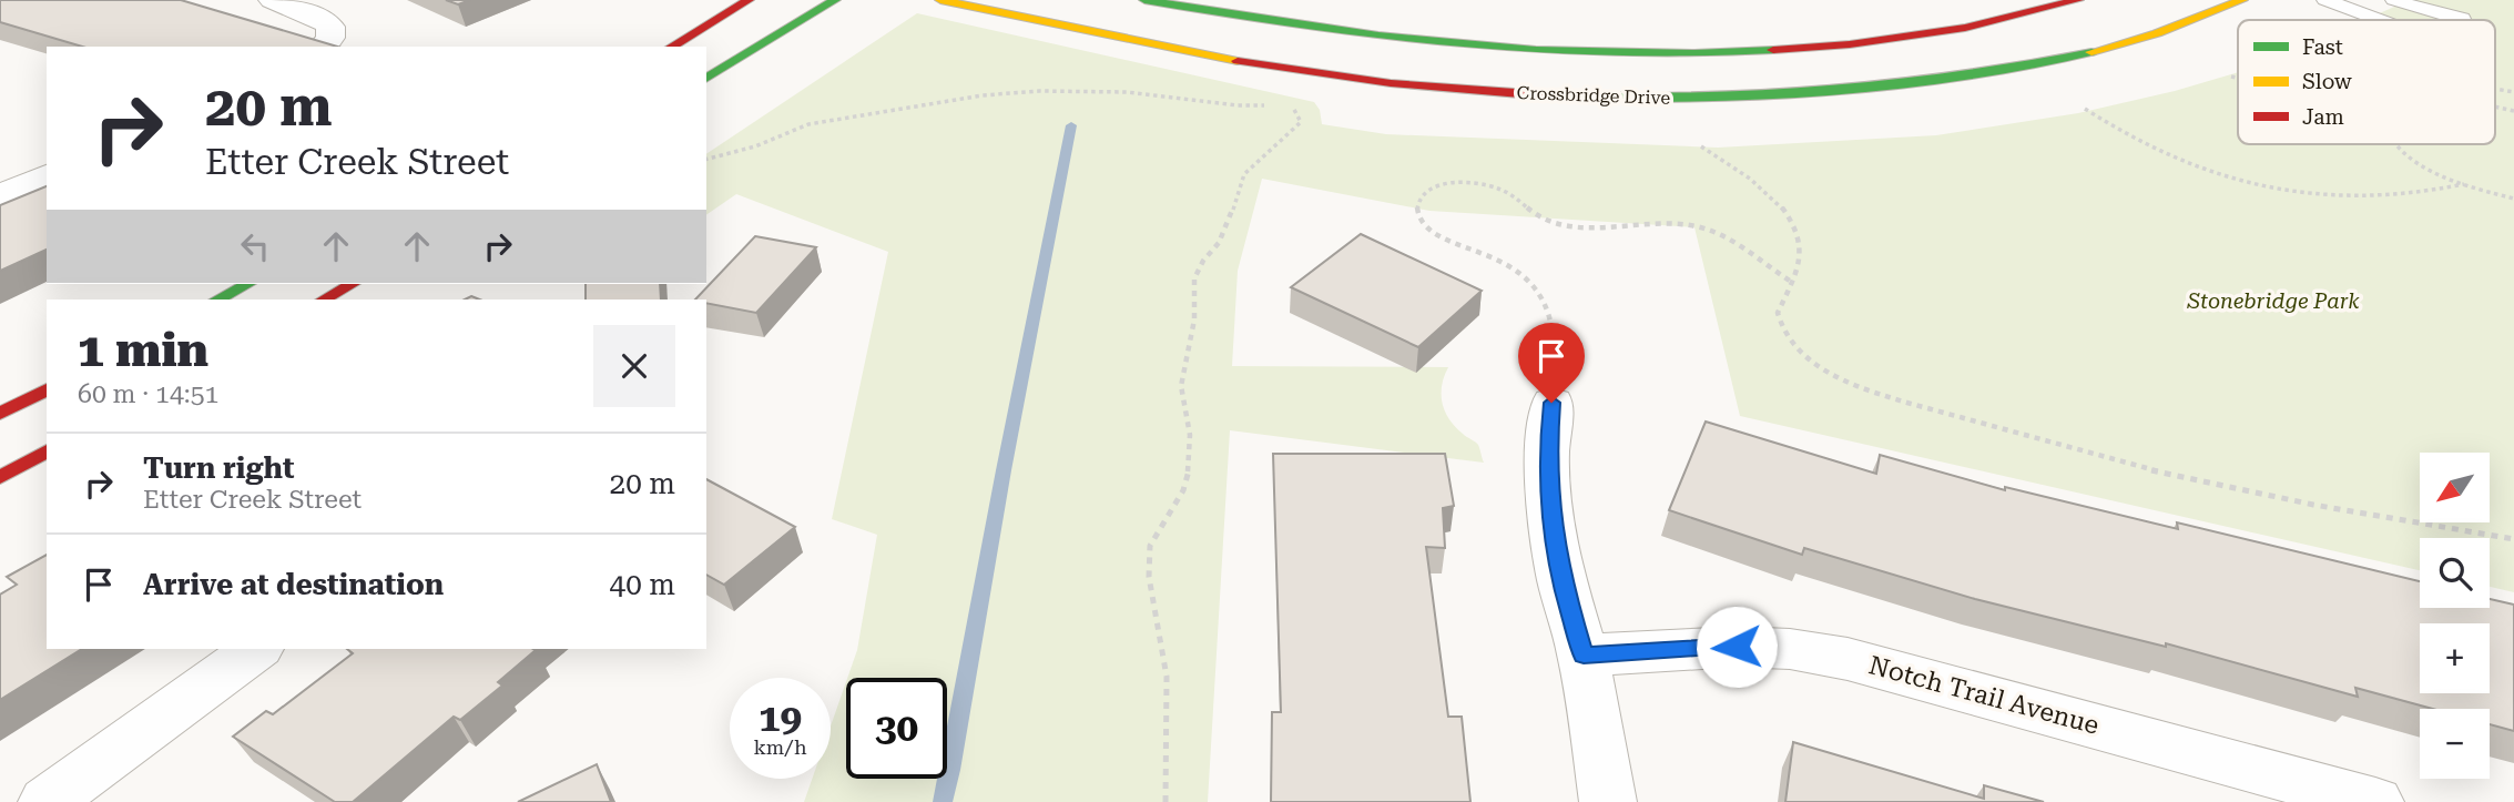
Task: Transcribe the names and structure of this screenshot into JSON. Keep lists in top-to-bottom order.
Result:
{
  "streets": {
    "street": ["Crossbridge Drive", "Notch Trail Avenue"]
  },
  "parks": ["Stonebridge Park"],
  "legend": ["Fast", "Slow", "Jam"],
  "north": "bottom left",
  "page": {
    "turn": ["20 m", "Etter Creek Street"],
    "heading": ["1 min", "60 m · 14:51"],
    "list": [
      {
        "name": "Turn right",
        "note": "Etter Creek Street",
        "value": "20 m"
      },
      {
        "name": "Arrive at destination",
        "value": "40 m"
      }
    ],
    "map_buttons": ["+", "−"],
    "speed": "19 km/h",
    "limit": "30"
  }
}
